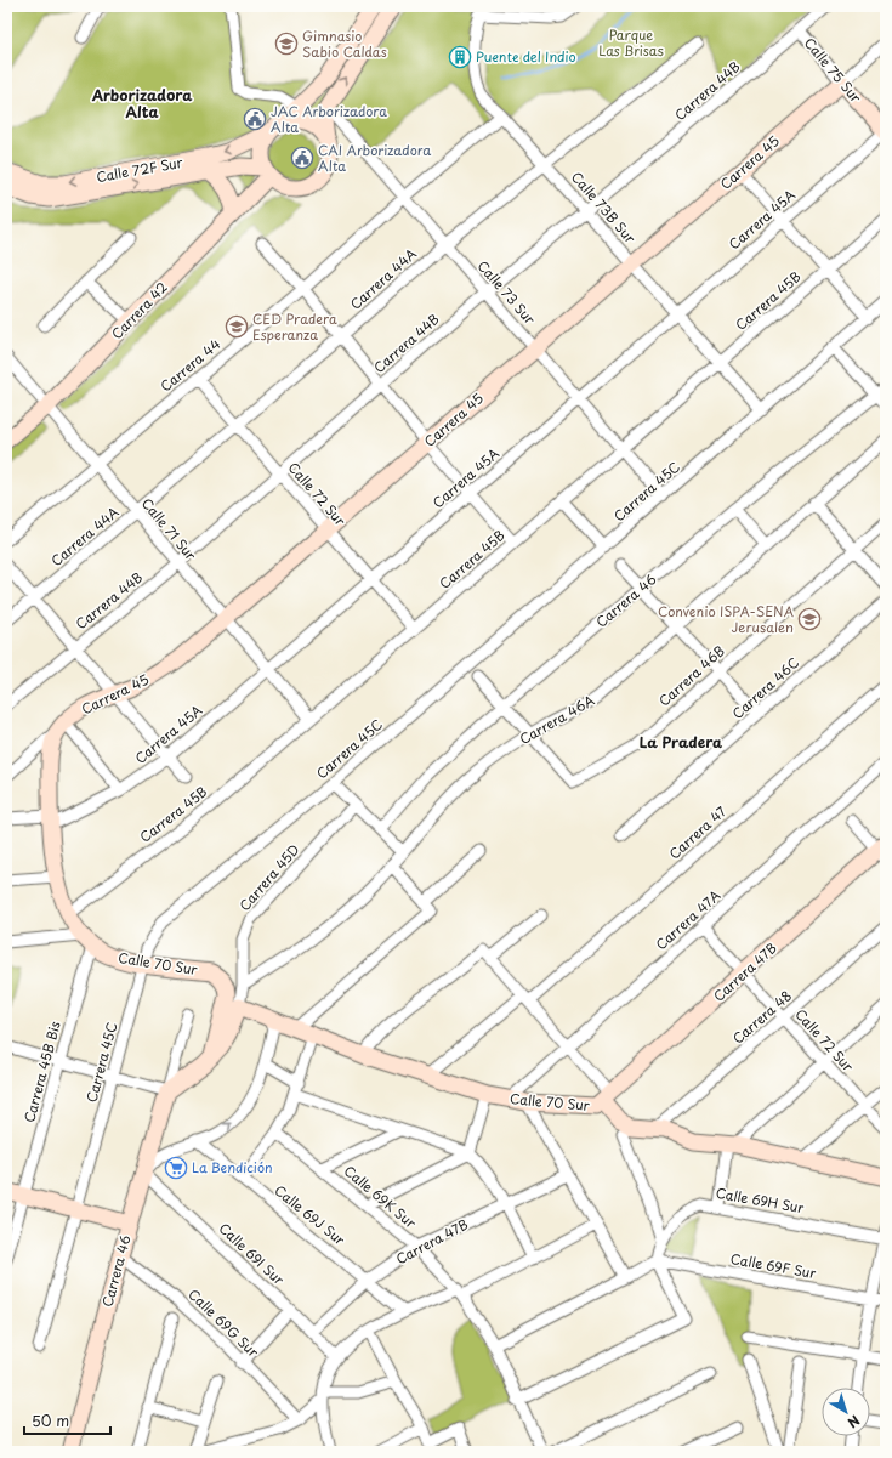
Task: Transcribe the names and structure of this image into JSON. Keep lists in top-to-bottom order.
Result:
{
  "streets": {
    "street": [
      "Calle 75 Sur",
      "Carrera 44B",
      "Carrera 45",
      "Calle 72F Sur",
      "Calle 73B Sur",
      "Carrera 45A",
      "Carrera 44A",
      "Calle 73 Sur",
      "Carrera 45B",
      "Carrera 42",
      "Carrera 44",
      "Carrera 45C",
      "Calle 72 Sur",
      "Calle 71 Sur",
      "Carrera 46",
      "Carrera 46B",
      "Carrera 46C",
      "Carrera 46A",
      "Carrera 47",
      "Carrera 45D",
      "Carrera 47A",
      "Calle 70 Sur",
      "Carrera 47B",
      "Carrera 48",
      "Carrera 45B Bis",
      "Calle 69K Sur",
      "Calle 69H Sur",
      "Calle 69J Sur",
      "Calle 69I Sur",
      "Calle 69F Sur",
      "Calle 69G Sur"
    ]
  },
  "crossings": [
    ["Calle 75 Sur", "Carrera 44B"],
    ["Calle 75 Sur", "Carrera 45"],
    ["Calle 75 Sur", "Carrera 45A"],
    ["Carrera 44B", "Calle 73B Sur"],
    ["Carrera 44B", "Calle 73 Sur"],
    ["Carrera 44B", "Calle 72 Sur"],
    ["Carrera 44B", "Calle 71 Sur"],
    ["Carrera 45", "Calle 73B Sur"],
    ["Carrera 45", "Calle 73 Sur"],
    ["Carrera 45", "Calle 72 Sur"],
    ["Carrera 45", "Calle 71 Sur"],
    ["Calle 72F Sur", "Carrera 42"],
    ["Calle 73B Sur", "Carrera 45A"],
    ["Calle 73B Sur", "Carrera 44A"],
    ["Calle 73B Sur", "Carrera 45B"],
    ["Calle 73B Sur", "Carrera 44"],
    ["Calle 73B Sur", "Carrera 45C"],
    ["Carrera 45A", "Calle 73 Sur"],
    ["Carrera 45A", "Calle 72 Sur"],
    ["Carrera 45A", "Calle 71 Sur"],
    ["Carrera 44A", "Calle 73 Sur"],
    ["Carrera 44A", "Calle 72 Sur"],
    ["Carrera 44A", "Calle 71 Sur"],
    ["Calle 73 Sur", "Carrera 45B"],
    ["Calle 73 Sur", "Carrera 44"],
    ["Calle 73 Sur", "Carrera 45C"],
    ["Carrera 45B", "Calle 72 Sur"],
    ["Carrera 45B", "Calle 71 Sur"],
    ["Carrera 42", "Calle 71 Sur"],
    ["Carrera 44", "Calle 72 Sur"],
    ["Carrera 44", "Calle 71 Sur"],
    ["Carrera 45C", "Calle 70 Sur"],
    ["Calle 72 Sur", "Carrera 47A"],
    ["Calle 72 Sur", "Carrera 47B"],
    ["Calle 72 Sur", "Carrera 48"],
    ["Carrera 46", "Calle 69I Sur"],
    ["Carrera 46", "Calle 69G Sur"],
    ["Carrera 46B", "Carrera 46A"],
    ["Carrera 46A", "Carrera 45D"],
    ["Carrera 47", "Calle 70 Sur"],
    ["Carrera 47A", "Calle 70 Sur"],
    ["Calle 70 Sur", "Carrera 47B"],
    ["Calle 70 Sur", "Carrera 48"],
    ["Calle 70 Sur", "Carrera 45B Bis"],
    ["Carrera 47B", "Calle 69K Sur"],
    ["Carrera 47B", "Calle 69J Sur"],
    ["Carrera 47B", "Calle 69I Sur"],
    ["Calle 69H Sur", "Calle 69F Sur"]
  ],
  "districts": ["Arborizadora Alta", "La Pradera"],
  "parks": ["Parque Las Brisas"],
  "places": {
    "school or university": ["Gimnasio Sabio Caldas", "CED Pradera Esperanza", "Convenio ISPA-SENA Jerusalen"],
    "building": ["Puente del Indio"],
    "public building": ["JAC Arborizadora Alta", "CAI Arborizadora Alta"],
    "supermarket": ["La Bendición"]
  },
  "scale_bar": "50 m",
  "north": "bottom right"
}
